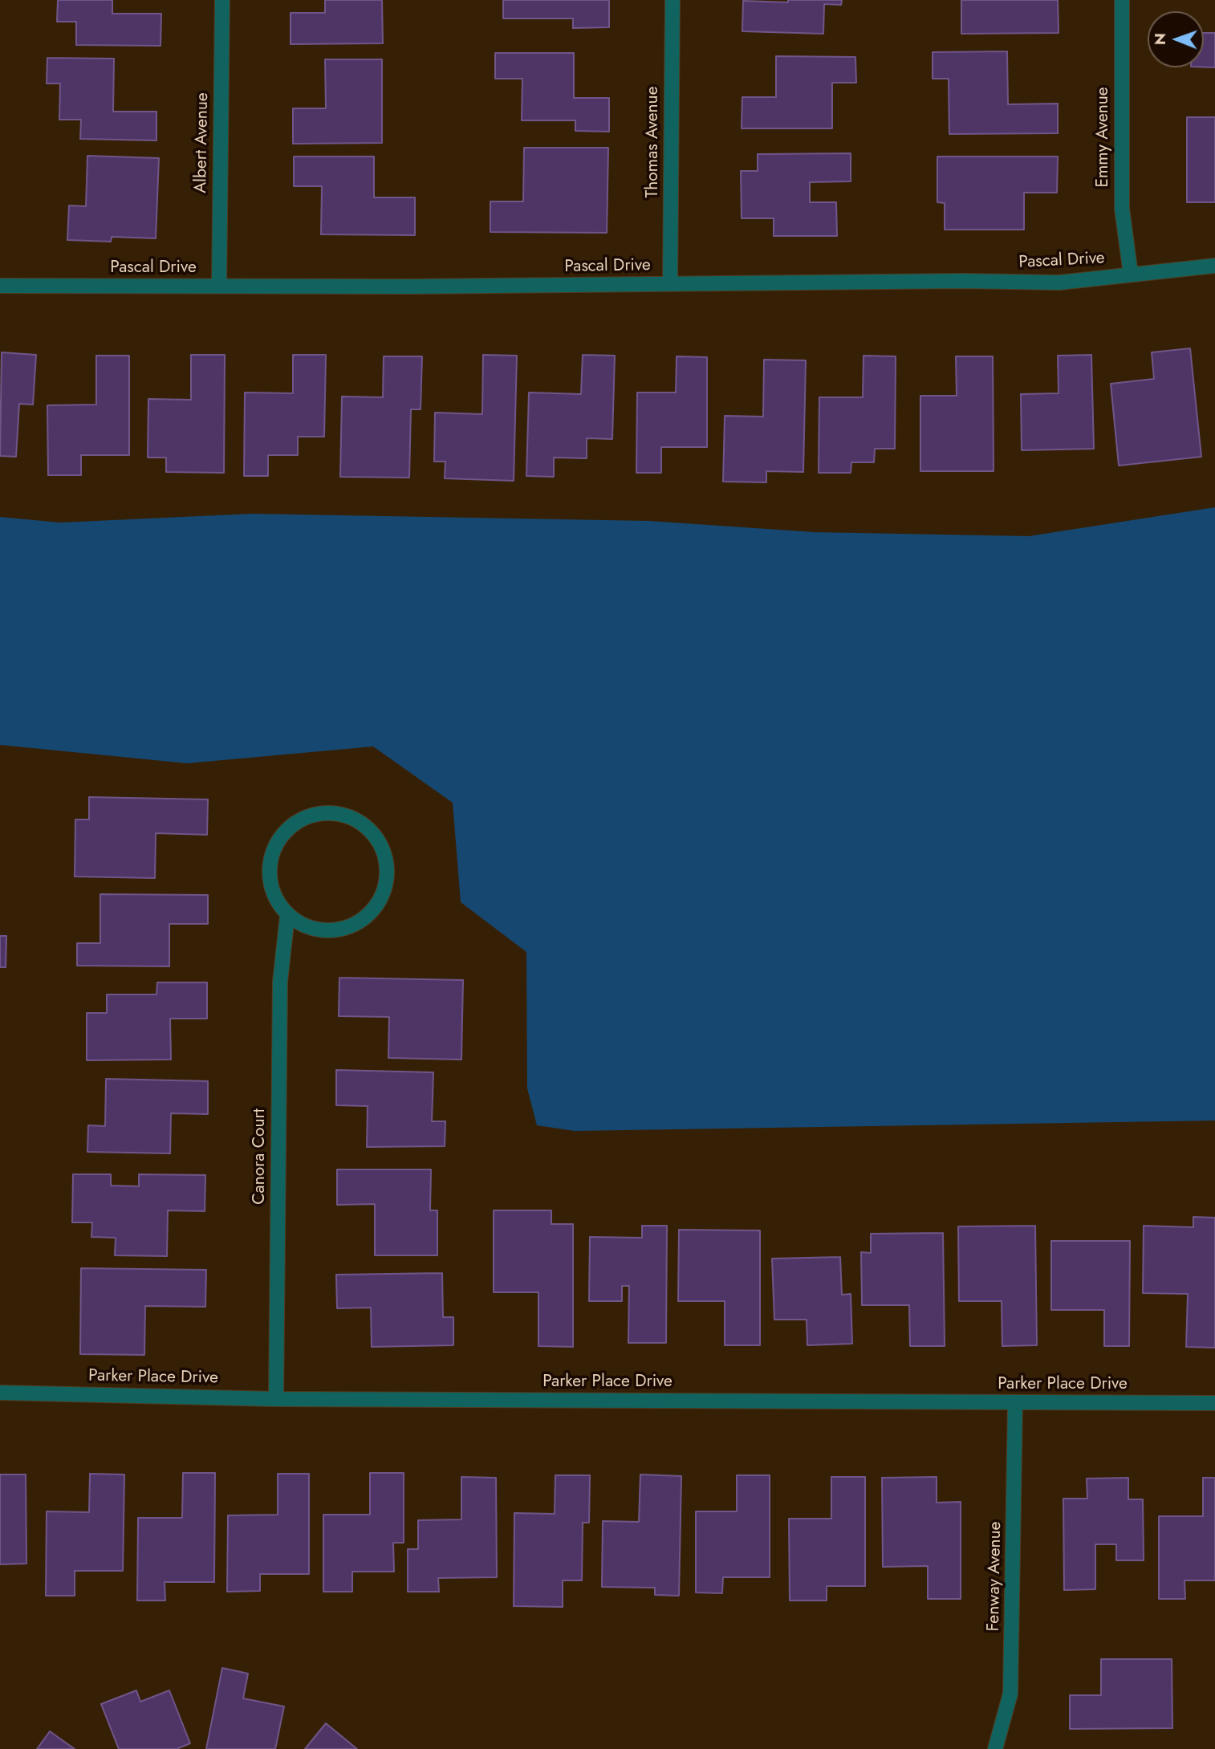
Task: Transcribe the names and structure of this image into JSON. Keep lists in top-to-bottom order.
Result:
{
  "streets": {
    "street": [
      "Emmy Avenue",
      "Thomas Avenue",
      "Albert Avenue",
      "Pascal Drive",
      "Canora Court",
      "Parker Place Drive",
      "Fenway Avenue"
    ]
  },
  "crossings": [
    ["Emmy Avenue", "Pascal Drive"],
    ["Thomas Avenue", "Pascal Drive"],
    ["Albert Avenue", "Pascal Drive"],
    ["Canora Court", "Parker Place Drive"],
    ["Parker Place Drive", "Fenway Avenue"]
  ],
  "north": "left"
}
